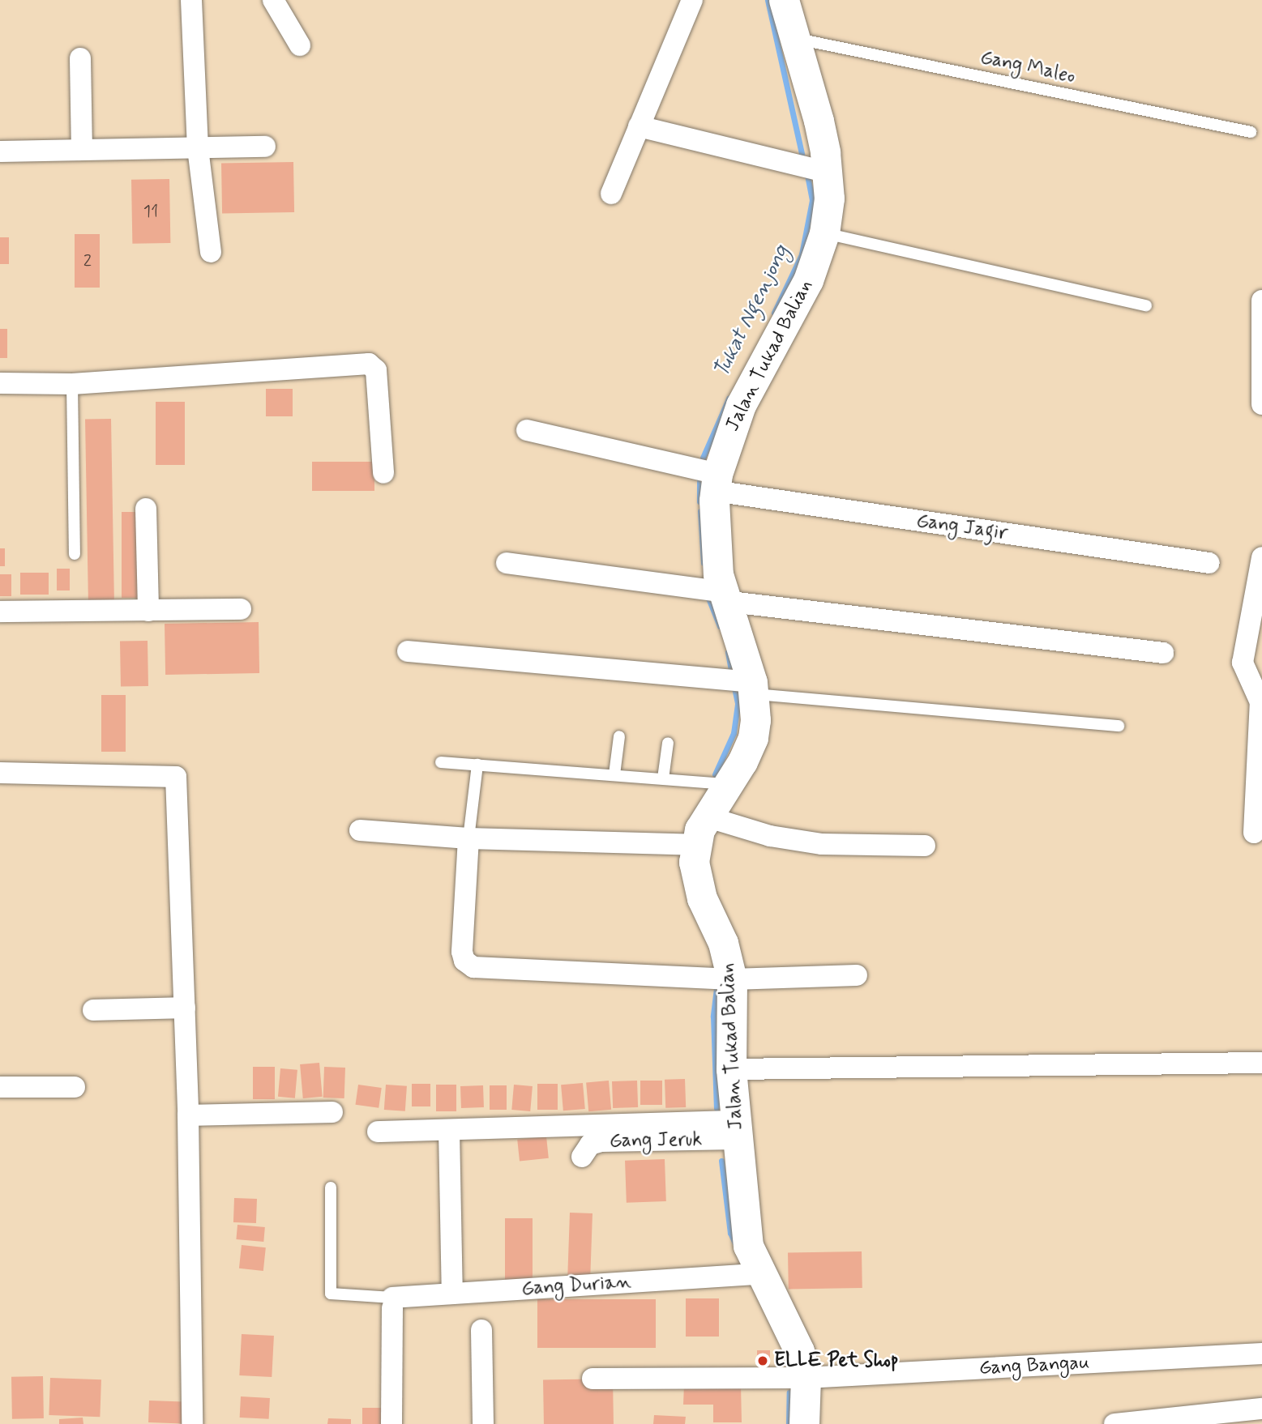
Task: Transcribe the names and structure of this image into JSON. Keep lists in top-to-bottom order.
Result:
{
  "streets": {
    "street": [
      "Jalan Tukad Balian",
      "Gang Jagir",
      "Gang Jeruk",
      "Gang Durian",
      "Gang Bangau"
    ],
    "lane": ["Gang Maleo"]
  },
  "crossings": [
    ["Gang Maleo", "Jalan Tukad Balian"],
    ["Jalan Tukad Balian", "Gang Jagir"],
    ["Jalan Tukad Balian", "Gang Jeruk"],
    ["Jalan Tukad Balian", "Gang Durian"],
    ["Jalan Tukad Balian", "Gang Bangau"]
  ],
  "water": ["Tukat Ngenjong"],
  "places": ["ELLE Pet Shop"],
  "house_numbers": ["11", "2"]
}
